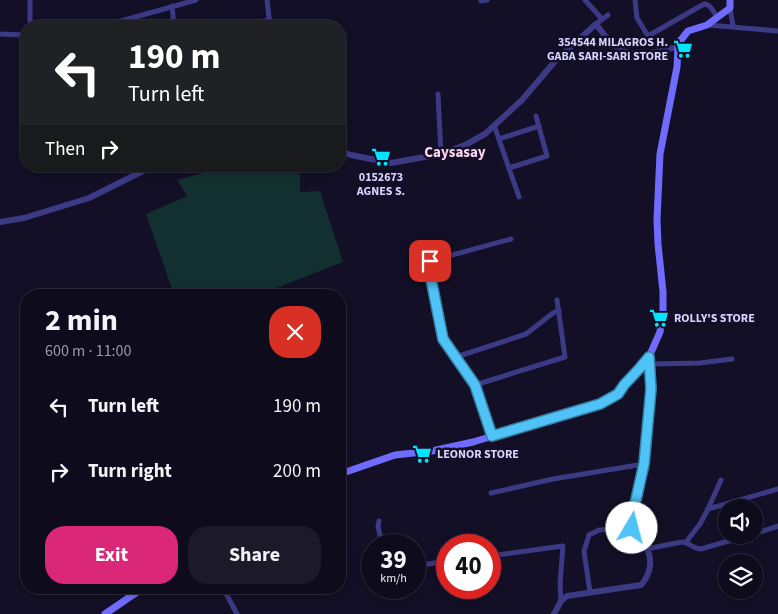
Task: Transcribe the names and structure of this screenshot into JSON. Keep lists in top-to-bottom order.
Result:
{
  "districts": ["Caysasay"],
  "places": {
    "supermarket": [
      "354544 MILAGROS H. GABA SARI-SARI STORE",
      "0152673 AGNES S.",
      "ROLLY'S STORE",
      "LEONOR STORE"
    ]
  },
  "page": {
    "turn": ["190 m", "Turn left"],
    "then": "Then",
    "heading": ["2 min", "600 m · 11:00"],
    "list": [
      {
        "name": "Turn left",
        "value": "190 m"
      },
      {
        "name": "Turn right",
        "value": "200 m"
      }
    ],
    "buttons": ["Exit", "Share"],
    "speed": "39 km/h",
    "limit": "40"
  }
}
